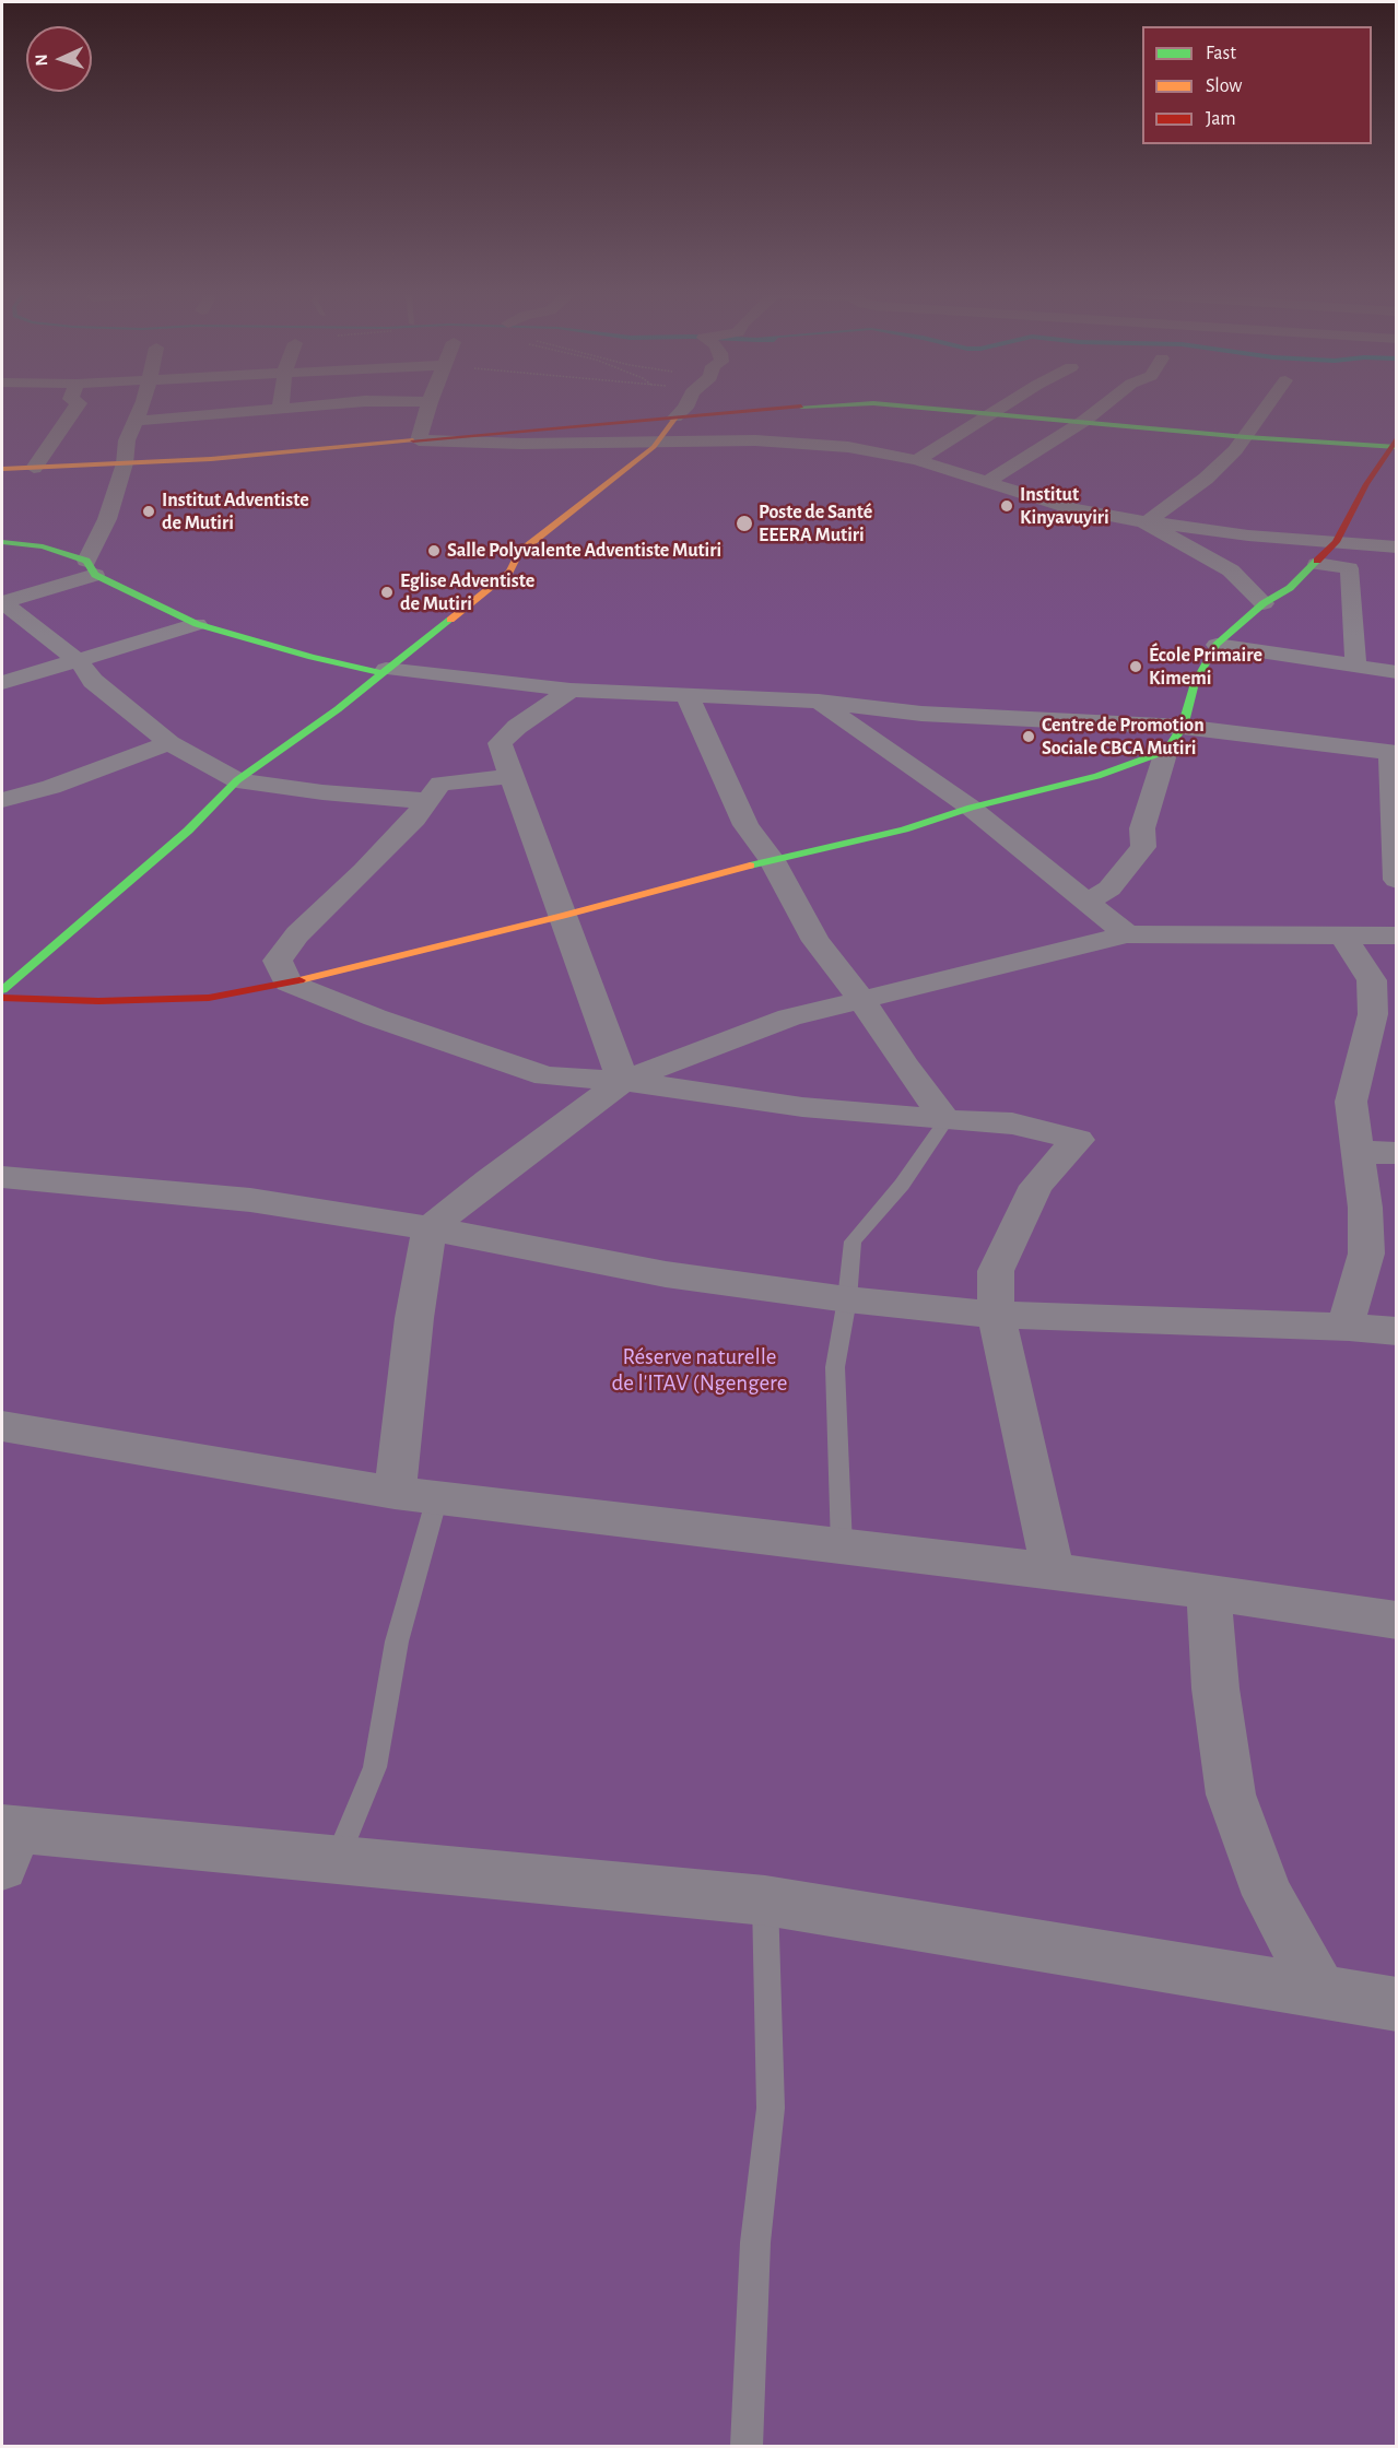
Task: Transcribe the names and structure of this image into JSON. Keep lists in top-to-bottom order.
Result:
{
  "parks": ["Réserve naturelle de l'ITAV (Ngengere"],
  "places": [
    "Institut Kinyavuyiri",
    "Institut Adventiste de Mutiri",
    "Poste de Santé EEERA Mutiri",
    "Salle Polyvalente Adventiste Mutiri",
    "Eglise Adventiste de Mutiri",
    "École Primaire Kimemi",
    "Centre de Promotion Sociale CBCA Mutiri"
  ],
  "legend": ["Fast", "Slow", "Jam"],
  "north": "left"
}
